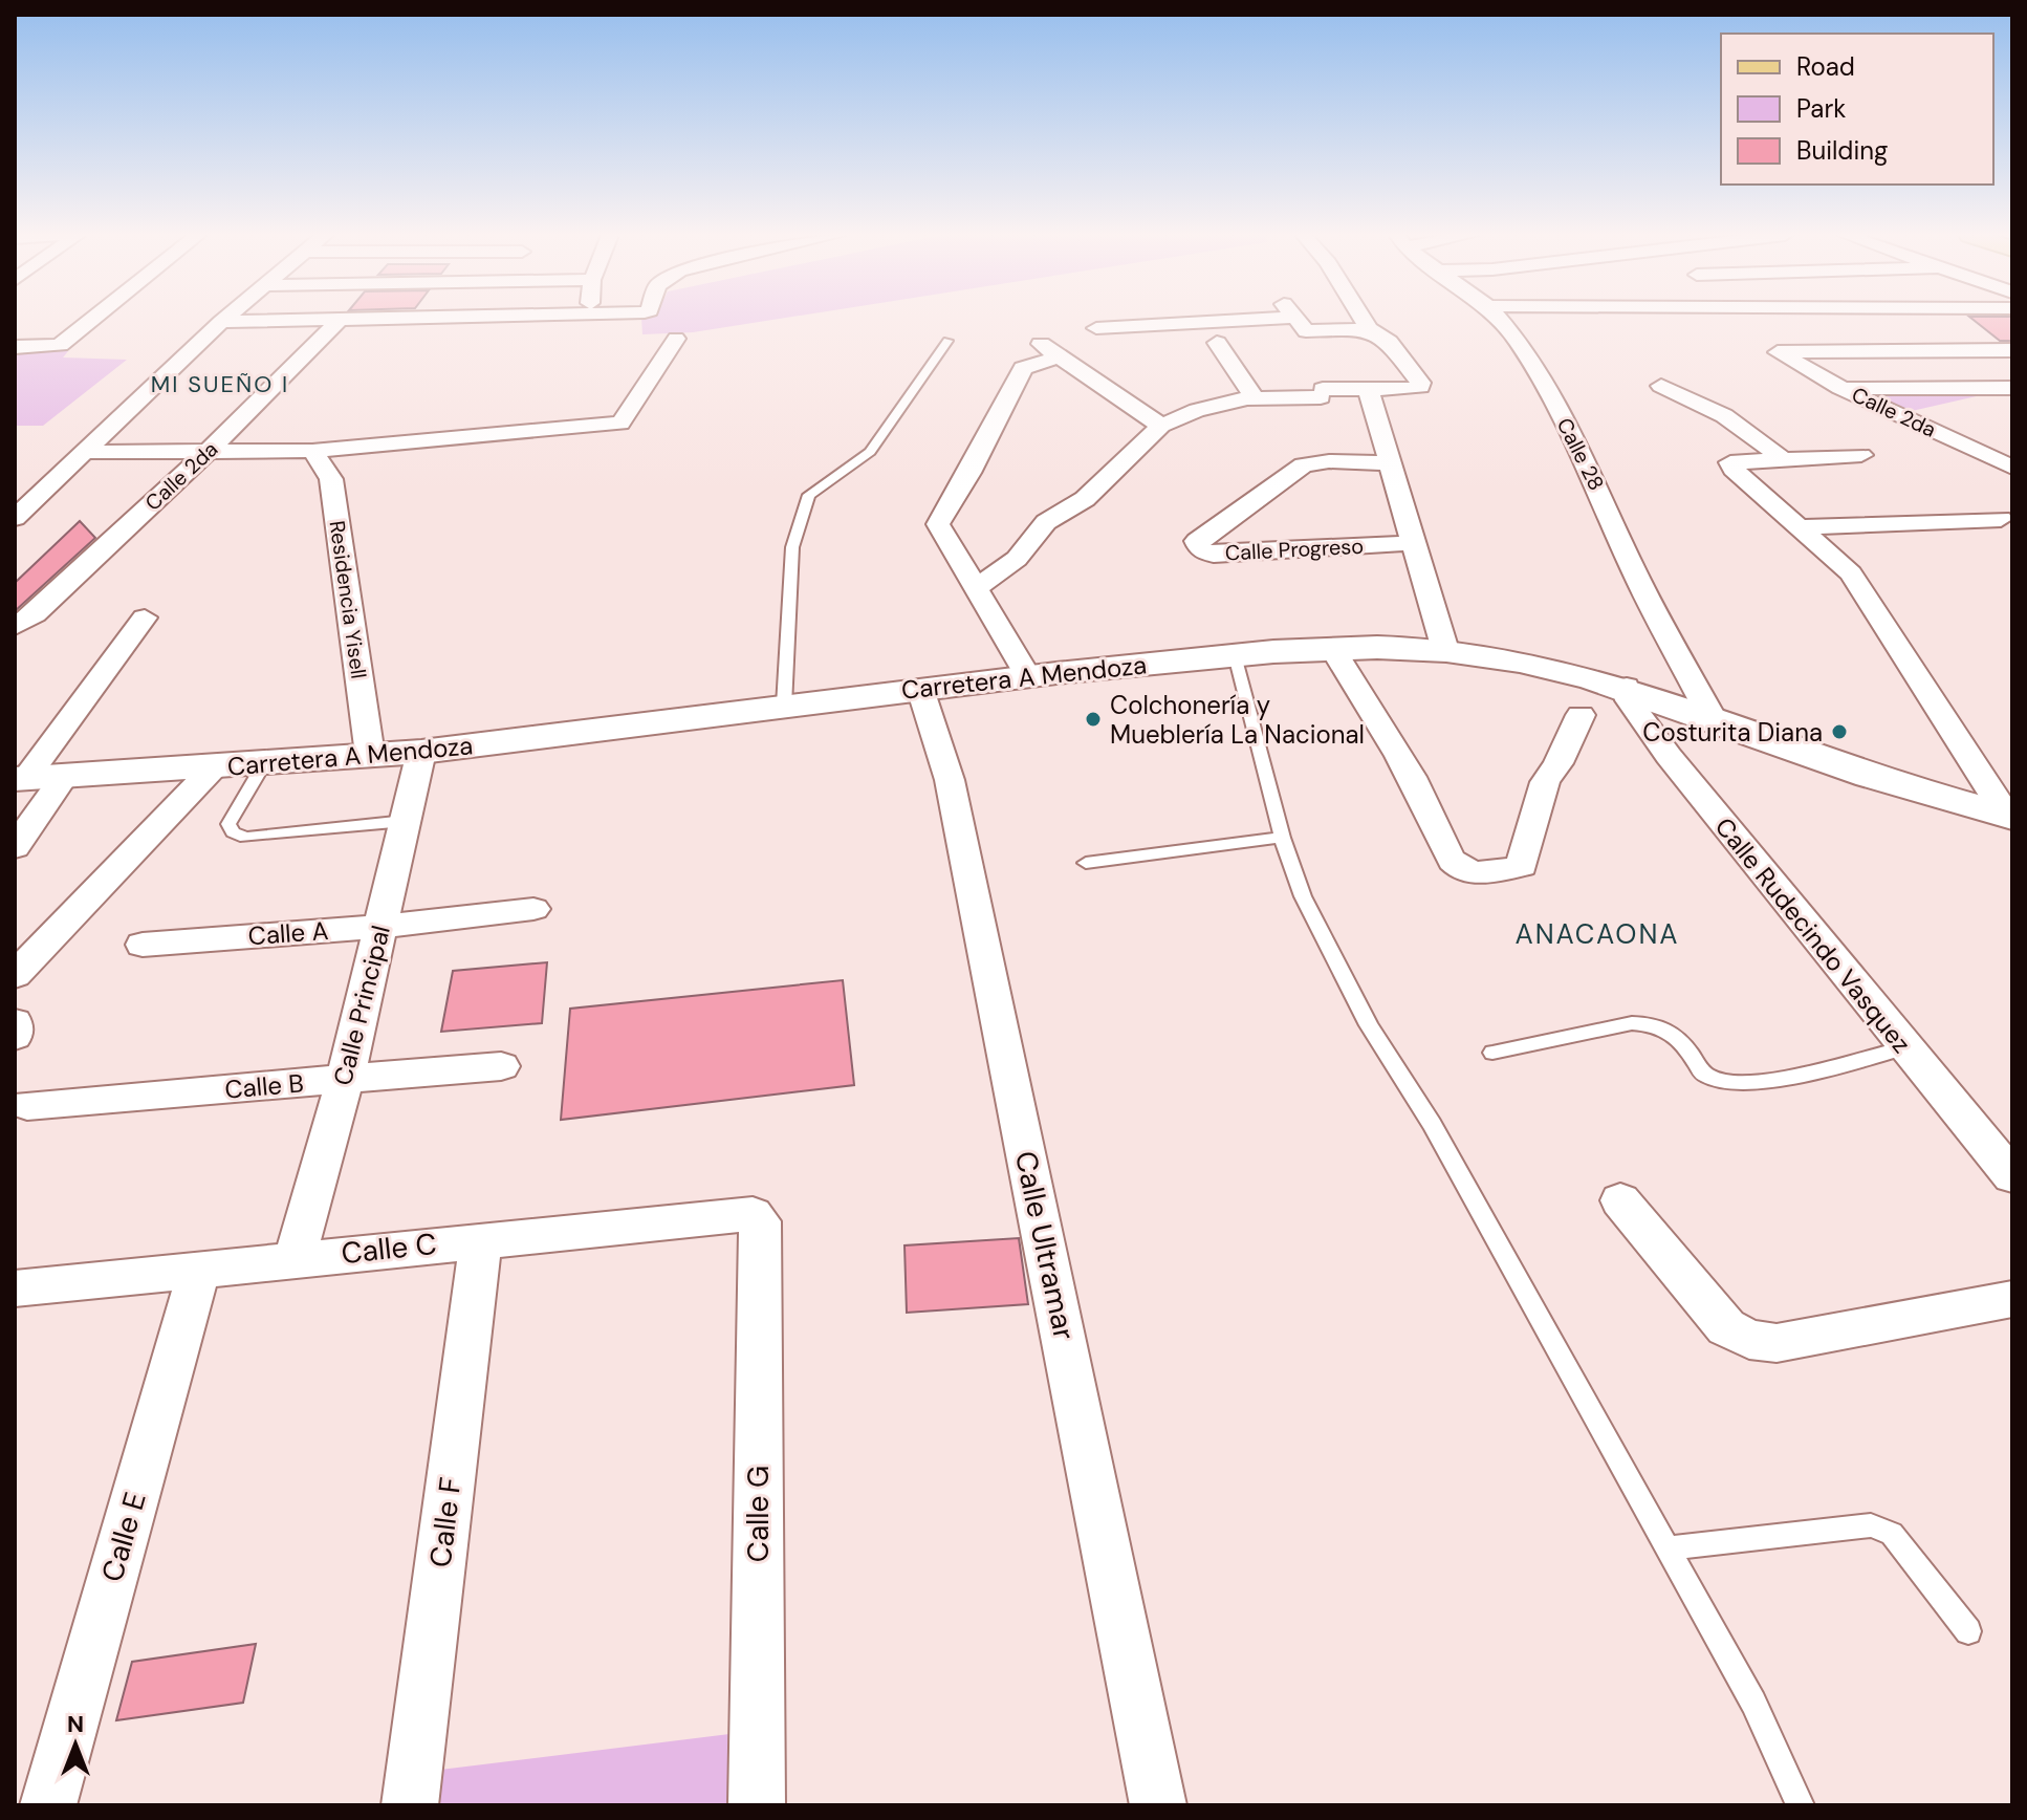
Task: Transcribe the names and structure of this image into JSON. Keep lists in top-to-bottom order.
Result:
{
  "streets": {
    "street": [
      "Calle 2da",
      "Calle 28",
      "Calle Progreso",
      "Residencia Yisell",
      "Carretera A Mendoza",
      "Calle A",
      "Calle Rudecindo Vasquez",
      "Calle Principal",
      "Calle B",
      "Calle Ultramar",
      "Calle C",
      "Calle G",
      "Calle F",
      "Calle E"
    ]
  },
  "crossings": [
    ["Calle 28", "Carretera A Mendoza"],
    ["Residencia Yisell", "Carretera A Mendoza"],
    ["Carretera A Mendoza", "Calle Rudecindo Vasquez"],
    ["Carretera A Mendoza", "Calle Principal"],
    ["Carretera A Mendoza", "Calle Ultramar"],
    ["Calle A", "Calle Principal"],
    ["Calle Principal", "Calle B"],
    ["Calle Principal", "Calle C"],
    ["Calle C", "Calle G"],
    ["Calle C", "Calle F"],
    ["Calle C", "Calle E"]
  ],
  "districts": ["MI SUEÑO I", "ANACAONA"],
  "places": ["Colchonería y Mueblería La Nacional", "Costurita Diana"],
  "legend": ["Road", "Park", "Building"],
  "north": "top"
}
